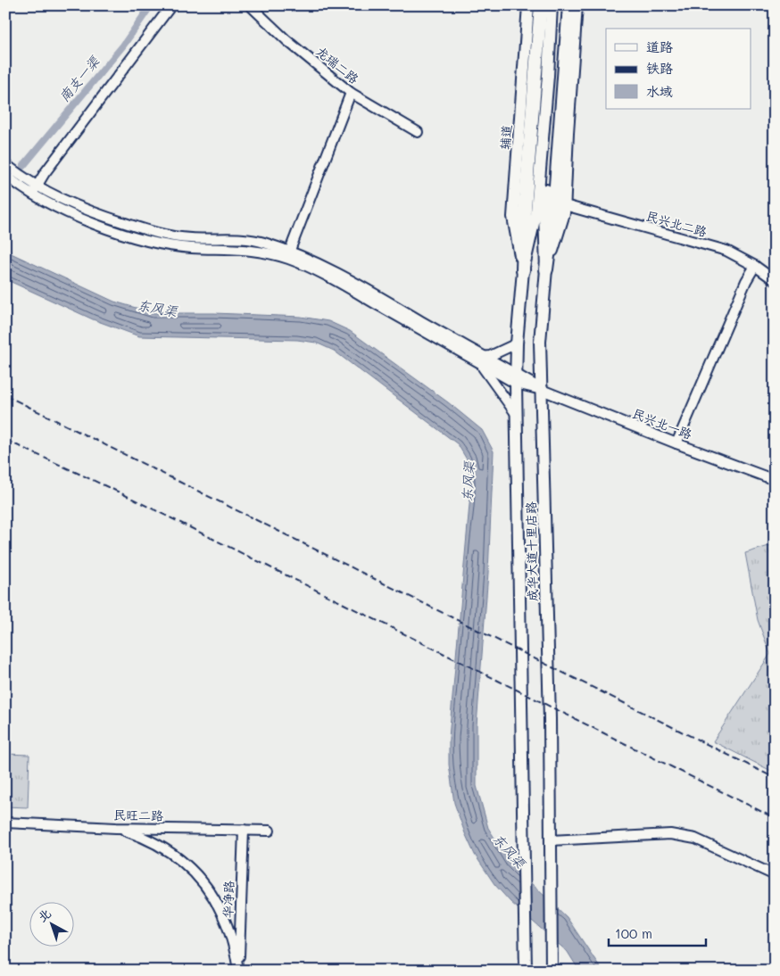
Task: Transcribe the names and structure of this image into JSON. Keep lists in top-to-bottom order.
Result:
{
  "streets": {
    "main road": ["辅道", "成华大道十里店路"],
    "street": [
      "龙瑞二路",
      "民兴北二路",
      "民兴北一路",
      "民旺二路",
      "华净路"
    ]
  },
  "crossings": [
    ["辅道", "成华大道十里店路"],
    ["民兴北一路", "成华大道十里店路"],
    ["民旺二路", "华净路"]
  ],
  "water": ["南支一渠", "东风渠"],
  "legend": ["道路", "铁路", "水域"],
  "scale_bar": "100 m",
  "north": "top left"
}
